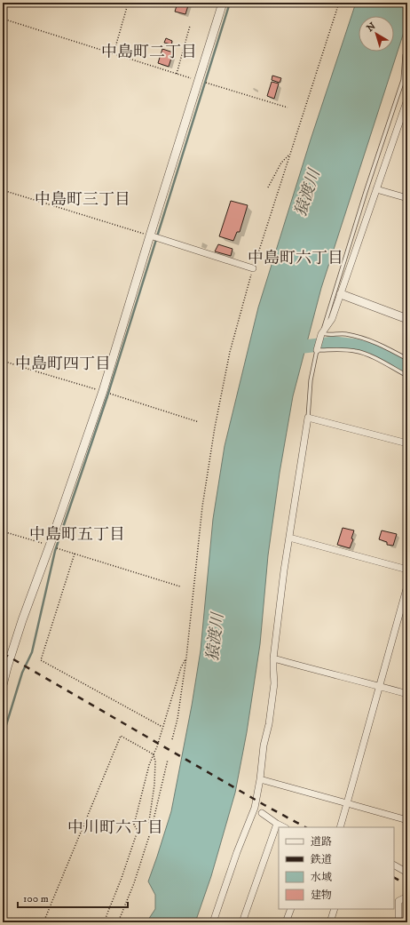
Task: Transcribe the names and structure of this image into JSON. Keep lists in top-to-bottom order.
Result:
{
  "districts": [
    "中島町二丁目",
    "中島町三丁目",
    "中島町六丁目",
    "中島町四丁目",
    "中島町五丁目",
    "中川町六丁目"
  ],
  "water": ["猿渡川"],
  "legend": [
    "道路",
    "鉄道",
    "水域",
    "建物"
  ],
  "scale_bar": "100 m",
  "north": "top left"
}
